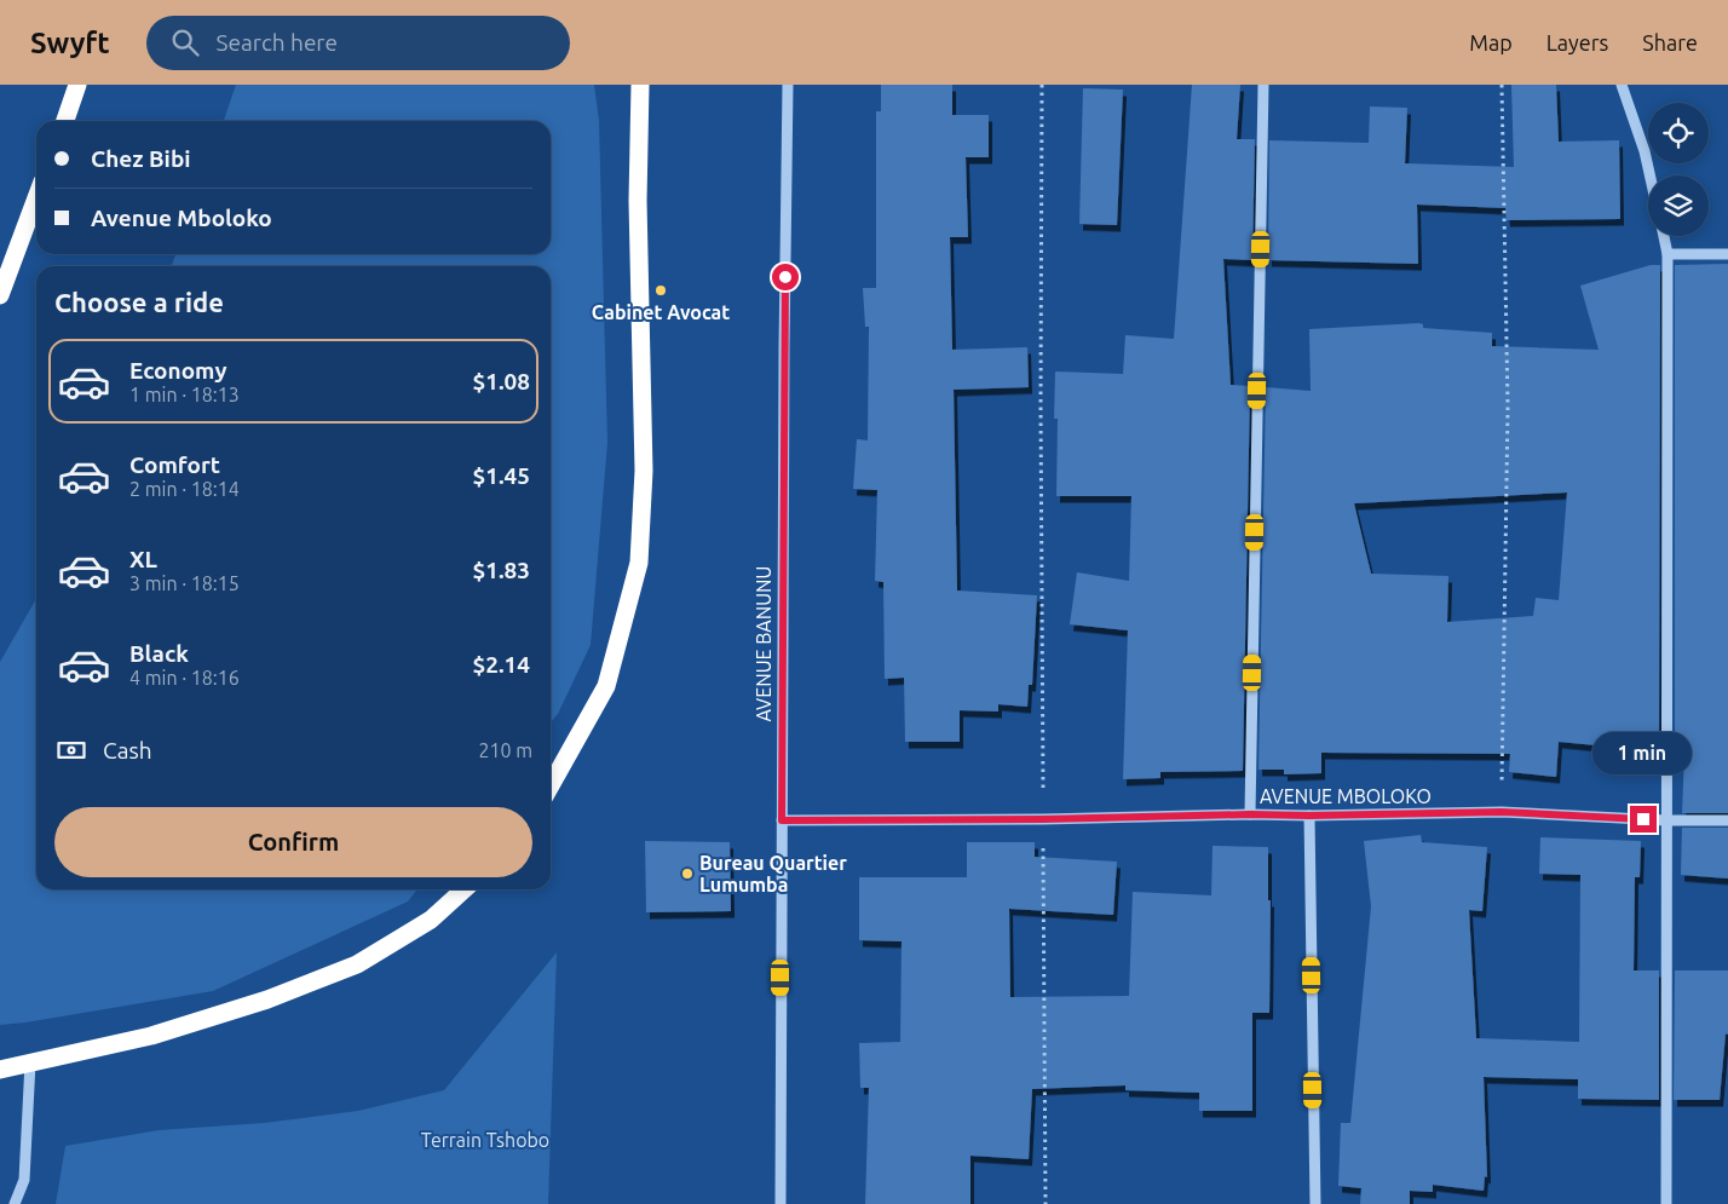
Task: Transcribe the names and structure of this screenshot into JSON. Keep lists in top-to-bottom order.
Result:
{
  "streets": {
    "street": ["AVENUE BANUNU", "AVENUE MBOLOKO"]
  },
  "crossings": [
    ["AVENUE BANUNU", "AVENUE MBOLOKO"]
  ],
  "parks": ["Terrain Tshobo"],
  "places": ["Cabinet Avocat", "Bureau Quartier Lumumba"],
  "page": {
    "header": "Swyft",
    "search": "Search here",
    "nav": ["Map", "Layers", "Share"],
    "banner": ["Chez Bibi", "Avenue Mboloko"],
    "heading": "Choose a ride",
    "list": [
      {
        "name": "Economy",
        "note": "1 min · 18:13",
        "value": "$1.08"
      },
      {
        "name": "Comfort",
        "note": "2 min · 18:14",
        "value": "$1.45"
      },
      {
        "name": "XL",
        "note": "3 min · 18:15",
        "value": "$1.83"
      },
      {
        "name": "Black",
        "note": "4 min · 18:16",
        "value": "$2.14"
      }
    ],
    "pay": ["Cash", "210 m"],
    "bubble": "1 min",
    "buttons": "Confirm"
  }
}
